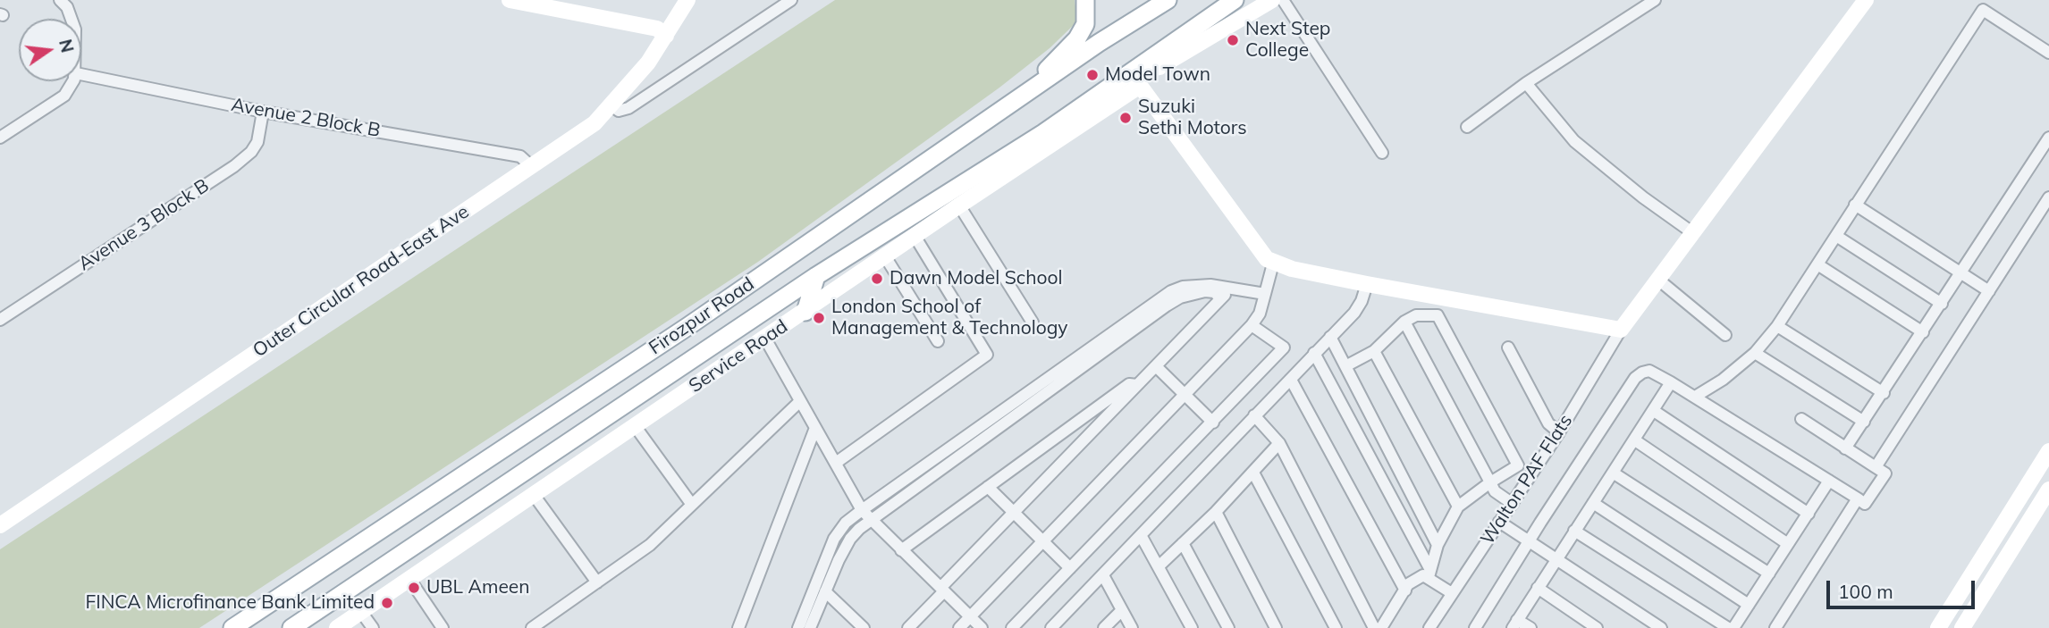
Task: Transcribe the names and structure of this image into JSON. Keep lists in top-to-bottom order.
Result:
{
  "streets": {
    "main road": ["Firozpur Road"],
    "street": [
      "Avenue 2 Block B",
      "Avenue 3 Block B",
      "Outer Circular Road-East Ave",
      "Service Road",
      "Walton PAF Flats"
    ]
  },
  "crossings": [
    ["Avenue 2 Block B", "Avenue 3 Block B"],
    ["Avenue 2 Block B", "Outer Circular Road-East Ave"],
    ["Firozpur Road", "Service Road"]
  ],
  "places": [
    "Next Step College",
    "Model Town",
    "Suzuki Sethi Motors",
    "Dawn Model School",
    "London School of Management & Technology",
    "UBL Ameen",
    "FINCA Microfinance Bank Limited"
  ],
  "scale_bar": "100 m",
  "north": "right"
}
